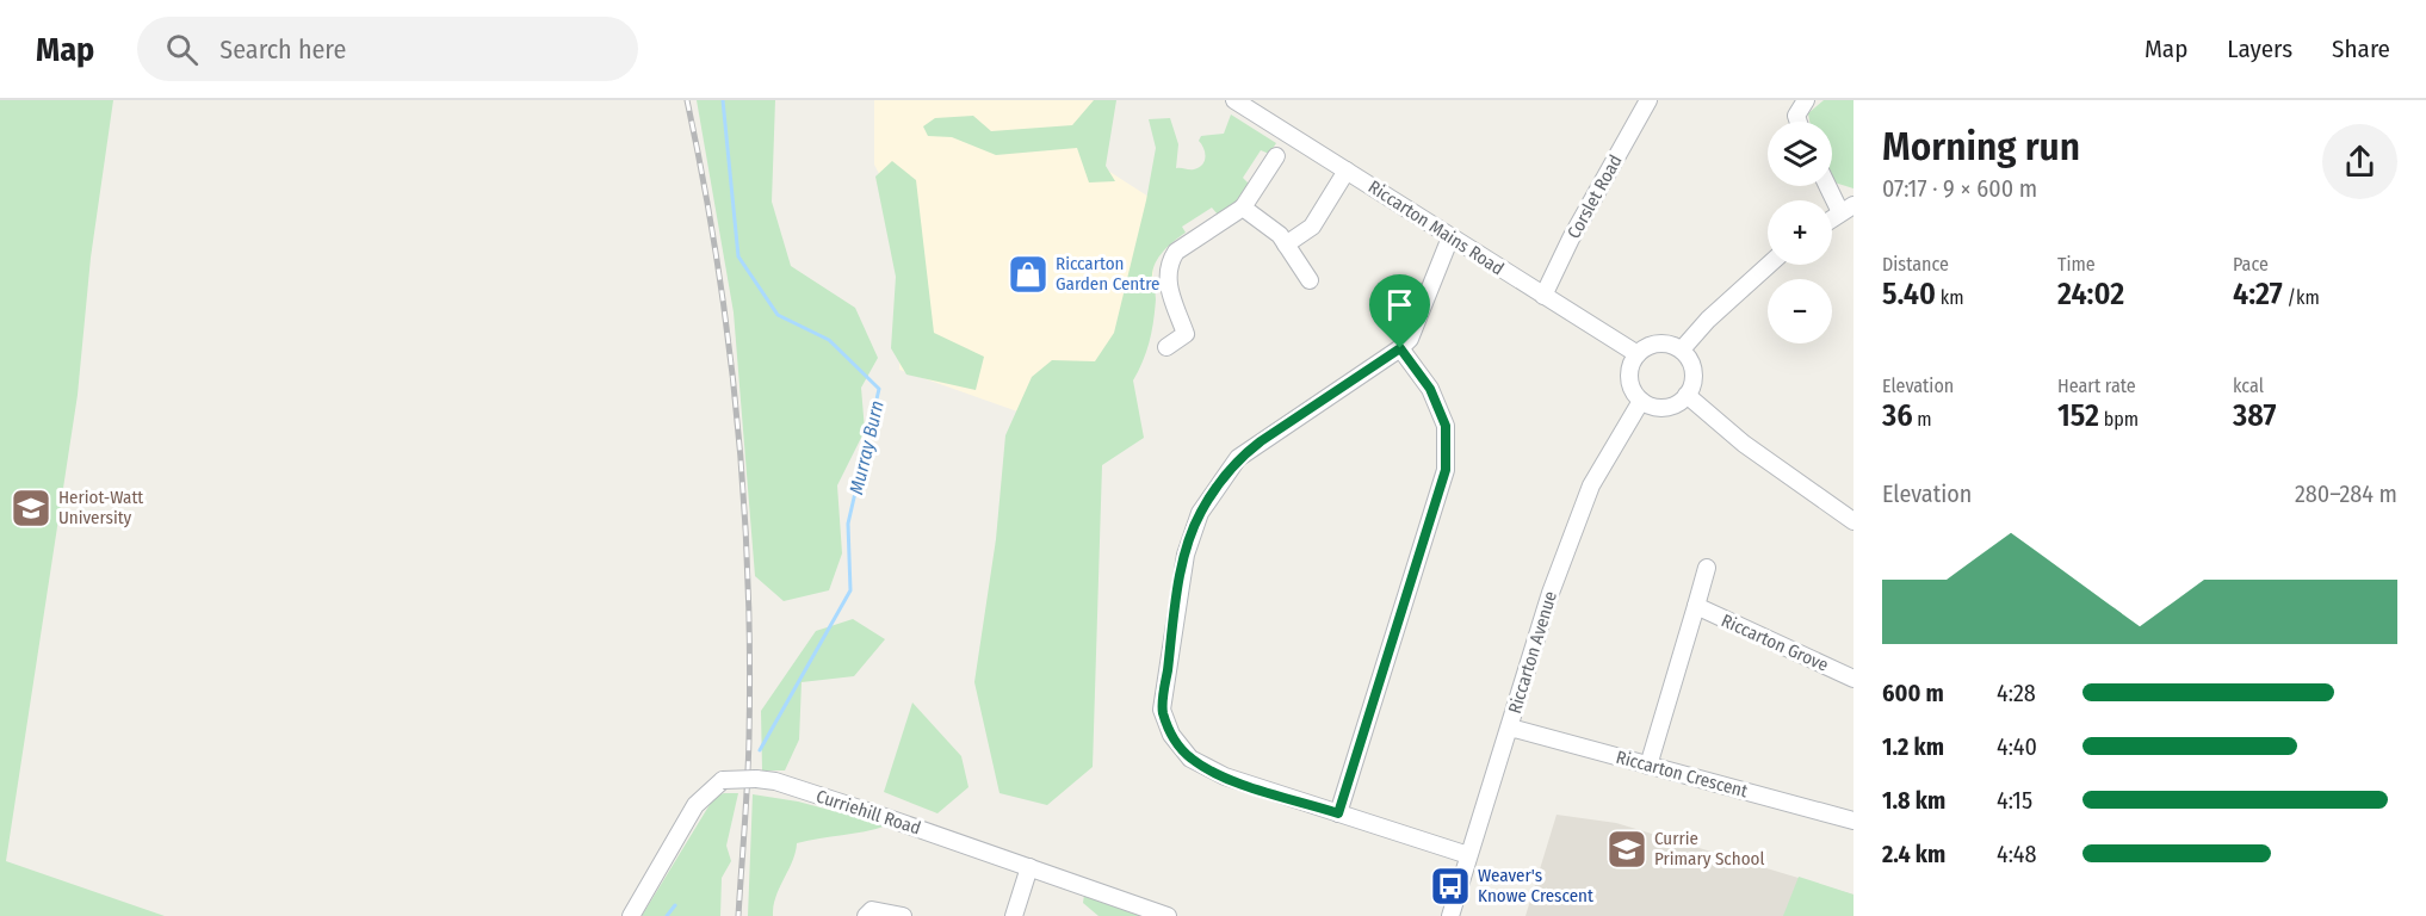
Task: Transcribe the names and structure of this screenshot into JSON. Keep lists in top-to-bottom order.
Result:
{
  "streets": {
    "street": [
      "Corslet Road",
      "Riccarton Mains Road",
      "Riccarton Grove",
      "Riccarton Avenue",
      "Riccarton Crescent",
      "Curriehill Road"
    ]
  },
  "crossings": [
    ["Corslet Road", "Riccarton Mains Road"],
    ["Riccarton Mains Road", "Riccarton Avenue"],
    ["Riccarton Avenue", "Riccarton Crescent"]
  ],
  "water": ["Murray Burn"],
  "places": {
    "shop": ["Riccarton Garden Centre"],
    "school or university": ["Heriot-Watt University", "Currie Primary School"],
    "bus stop": ["Weaver's Knowe Crescent"]
  },
  "page": {
    "header": "Map",
    "search": "Search here",
    "nav": ["Map", "Layers", "Share"],
    "heading": ["Morning run", "07:17 · 9 × 600 m"],
    "map_buttons": ["+", "−"],
    "stats": [
      ["Distance", "5.40 km"],
      ["Time", "24:02"],
      ["Pace", "4:27 /km"],
      ["Elevation", "36 m"],
      ["Heart rate", "152 bpm"],
      ["kcal", "387"]
    ],
    "chart": ["Elevation", "280–284 m"],
    "list": [
      {
        "name": "600 m",
        "note": "4:28"
      },
      {
        "name": "1.2 km",
        "note": "4:40"
      },
      {
        "name": "1.8 km",
        "note": "4:15"
      },
      {
        "name": "2.4 km",
        "note": "4:48"
      }
    ]
  }
}
